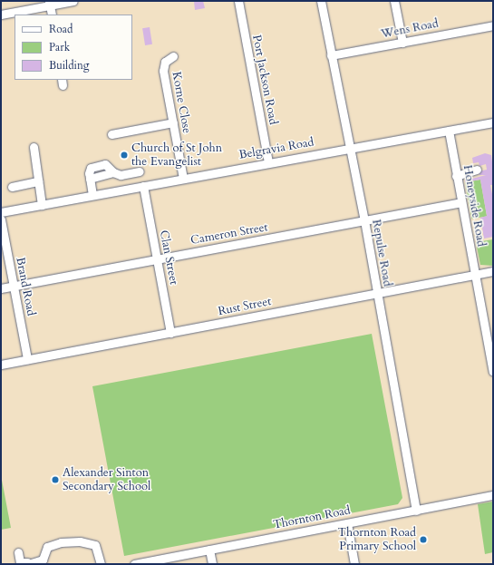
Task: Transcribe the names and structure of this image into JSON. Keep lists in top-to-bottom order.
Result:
{
  "streets": {
    "street": [
      "Wens Road",
      "Port Jackson Road",
      "Korne Close",
      "Belgravia Road",
      "Honeyside Road",
      "Cameron Street",
      "Repulse Road",
      "Clan Street",
      "Brand Road",
      "Rust Street",
      "Thornton Road"
    ]
  },
  "crossings": [
    ["Wens Road", "Repulse Road"],
    ["Port Jackson Road", "Belgravia Road"],
    ["Korne Close", "Belgravia Road"],
    ["Belgravia Road", "Honeyside Road"],
    ["Belgravia Road", "Repulse Road"],
    ["Belgravia Road", "Clan Street"],
    ["Honeyside Road", "Cameron Street"],
    ["Honeyside Road", "Rust Street"],
    ["Cameron Street", "Repulse Road"],
    ["Cameron Street", "Clan Street"],
    ["Cameron Street", "Brand Road"],
    ["Repulse Road", "Rust Street"],
    ["Repulse Road", "Thornton Road"],
    ["Clan Street", "Rust Street"],
    ["Brand Road", "Rust Street"]
  ],
  "places": ["Church of St John the Evangelist", "Alexander Sinton Secondary School", "Thornton Road Primary School"],
  "legend": ["Road", "Park", "Building"]
}
